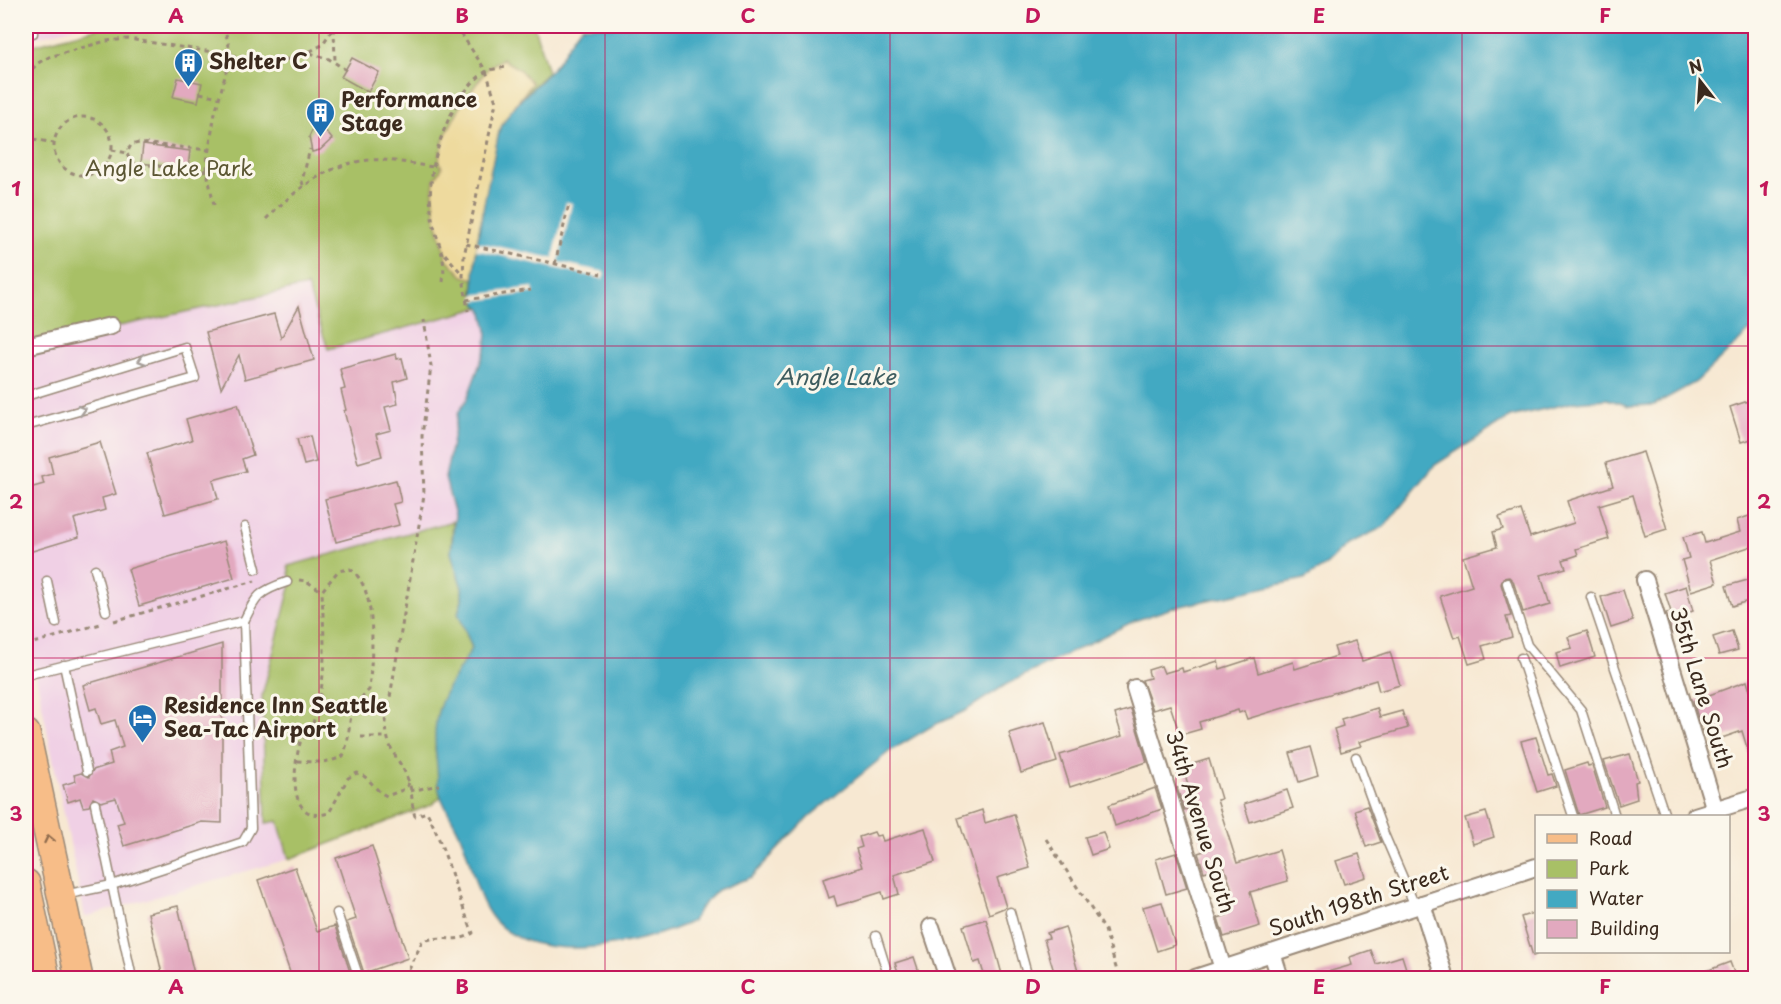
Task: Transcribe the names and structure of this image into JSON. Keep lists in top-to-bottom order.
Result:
{
  "streets": {
    "street": ["35th Lane South", "34th Avenue South", "South 198th Street"]
  },
  "crossings": [
    ["34th Avenue South", "South 198th Street"]
  ],
  "water": ["Angle Lake"],
  "parks": ["Angle Lake Park"],
  "places": {
    "building": ["Shelter C", "Performance Stage"],
    "hotel": ["Residence Inn Seattle Sea-Tac Airport"]
  },
  "legend": [
    "Road",
    "Park",
    "Water",
    "Building"
  ],
  "north": "top",
  "grid": {
    "columns": [
      "A",
      "B",
      "C",
      "D",
      "E",
      "F"
    ],
    "rows": ["1", "2", "3"]
  }
}
